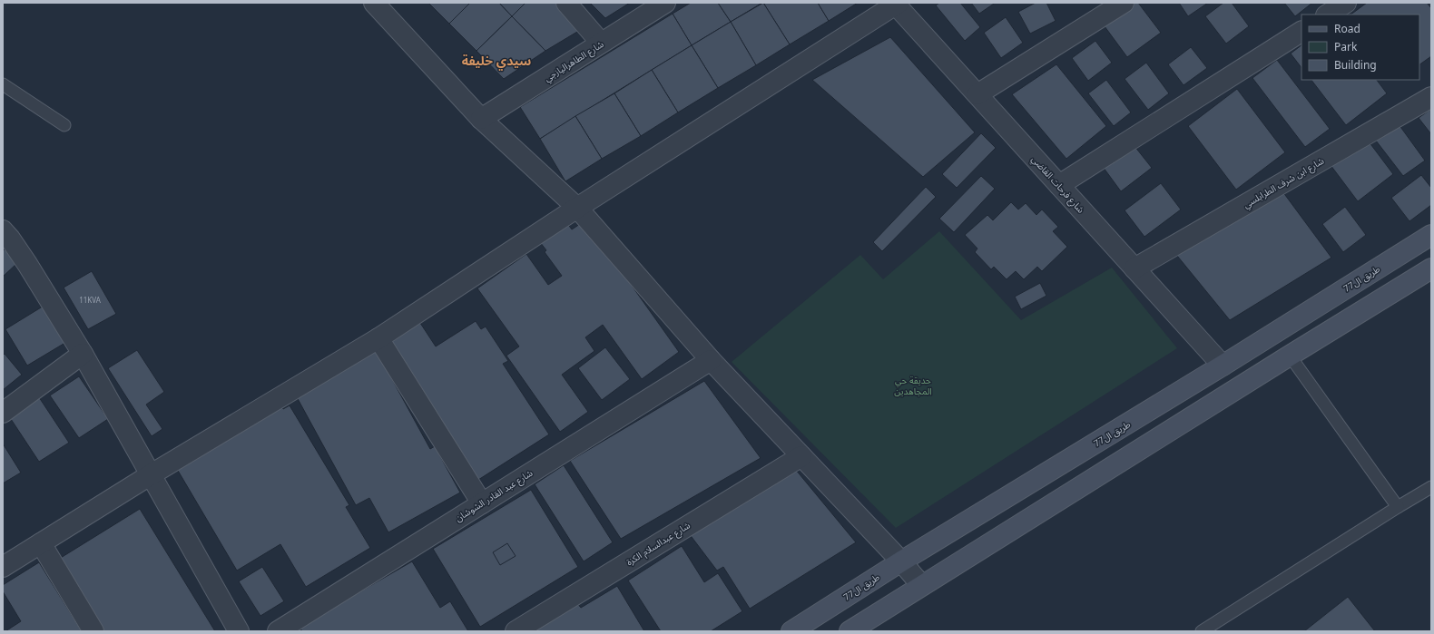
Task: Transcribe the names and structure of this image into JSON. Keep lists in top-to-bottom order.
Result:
{
  "streets": {
    "main road": ["طريق ال77"],
    "street": [
      "شارع الطاهراليازجي",
      "شارع ابن شرف الطرابلسي",
      "شارع فرحات القاضي",
      "شارع عبد القادر الشوشان",
      "شارع عبدالسلام الكزة"
    ]
  },
  "crossings": [
    ["شارع ابن شرف الطرابلسي", "شارع فرحات القاضي"],
    ["شارع فرحات القاضي", "طريق ال77"]
  ],
  "districts": ["سيدي خليفة"],
  "parks": ["حديقة حي المجاهدين"],
  "house_numbers": ["11KVA"],
  "legend": ["Road", "Park", "Building"]
}
